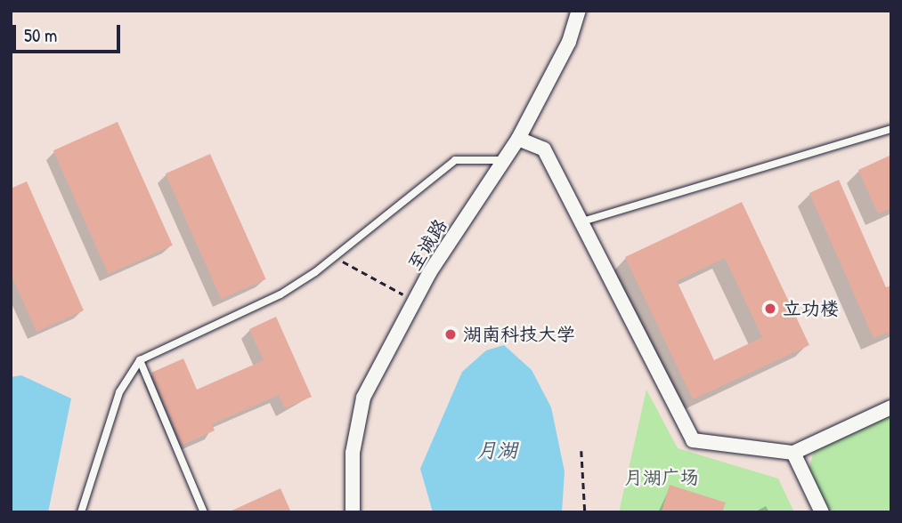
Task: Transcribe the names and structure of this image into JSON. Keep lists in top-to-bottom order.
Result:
{
  "streets": {
    "street": ["至诚路"]
  },
  "water": ["月湖"],
  "parks": ["月湖广场"],
  "places": ["立功楼", "湖南科技大学"],
  "scale_bar": "50 m"
}
